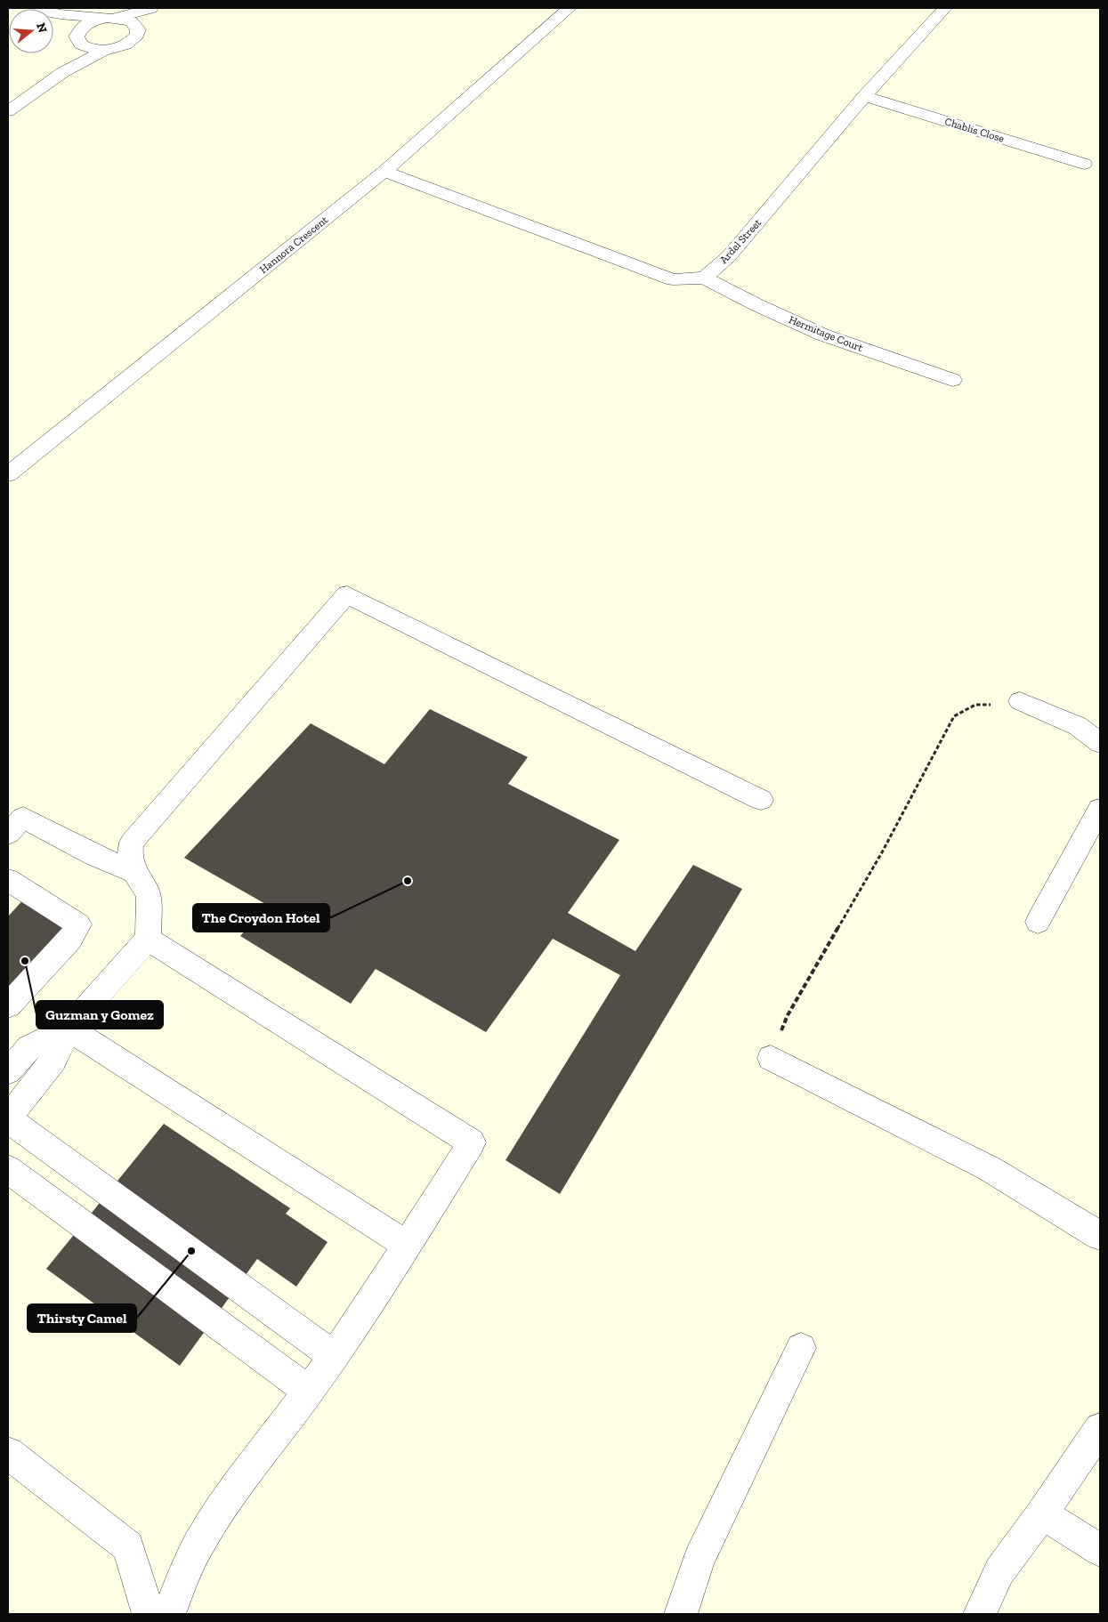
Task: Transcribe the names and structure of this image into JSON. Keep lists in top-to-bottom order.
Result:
{
  "streets": {
    "street": [
      "Chablis Close",
      "Ardel Street",
      "Hannora Crescent",
      "Hermitage Court"
    ]
  },
  "crossings": [
    ["Chablis Close", "Ardel Street"],
    ["Ardel Street", "Hermitage Court"]
  ],
  "places": ["The Croydon Hotel", "Guzman y Gomez", "Thirsty Camel"],
  "north": "right"
}
